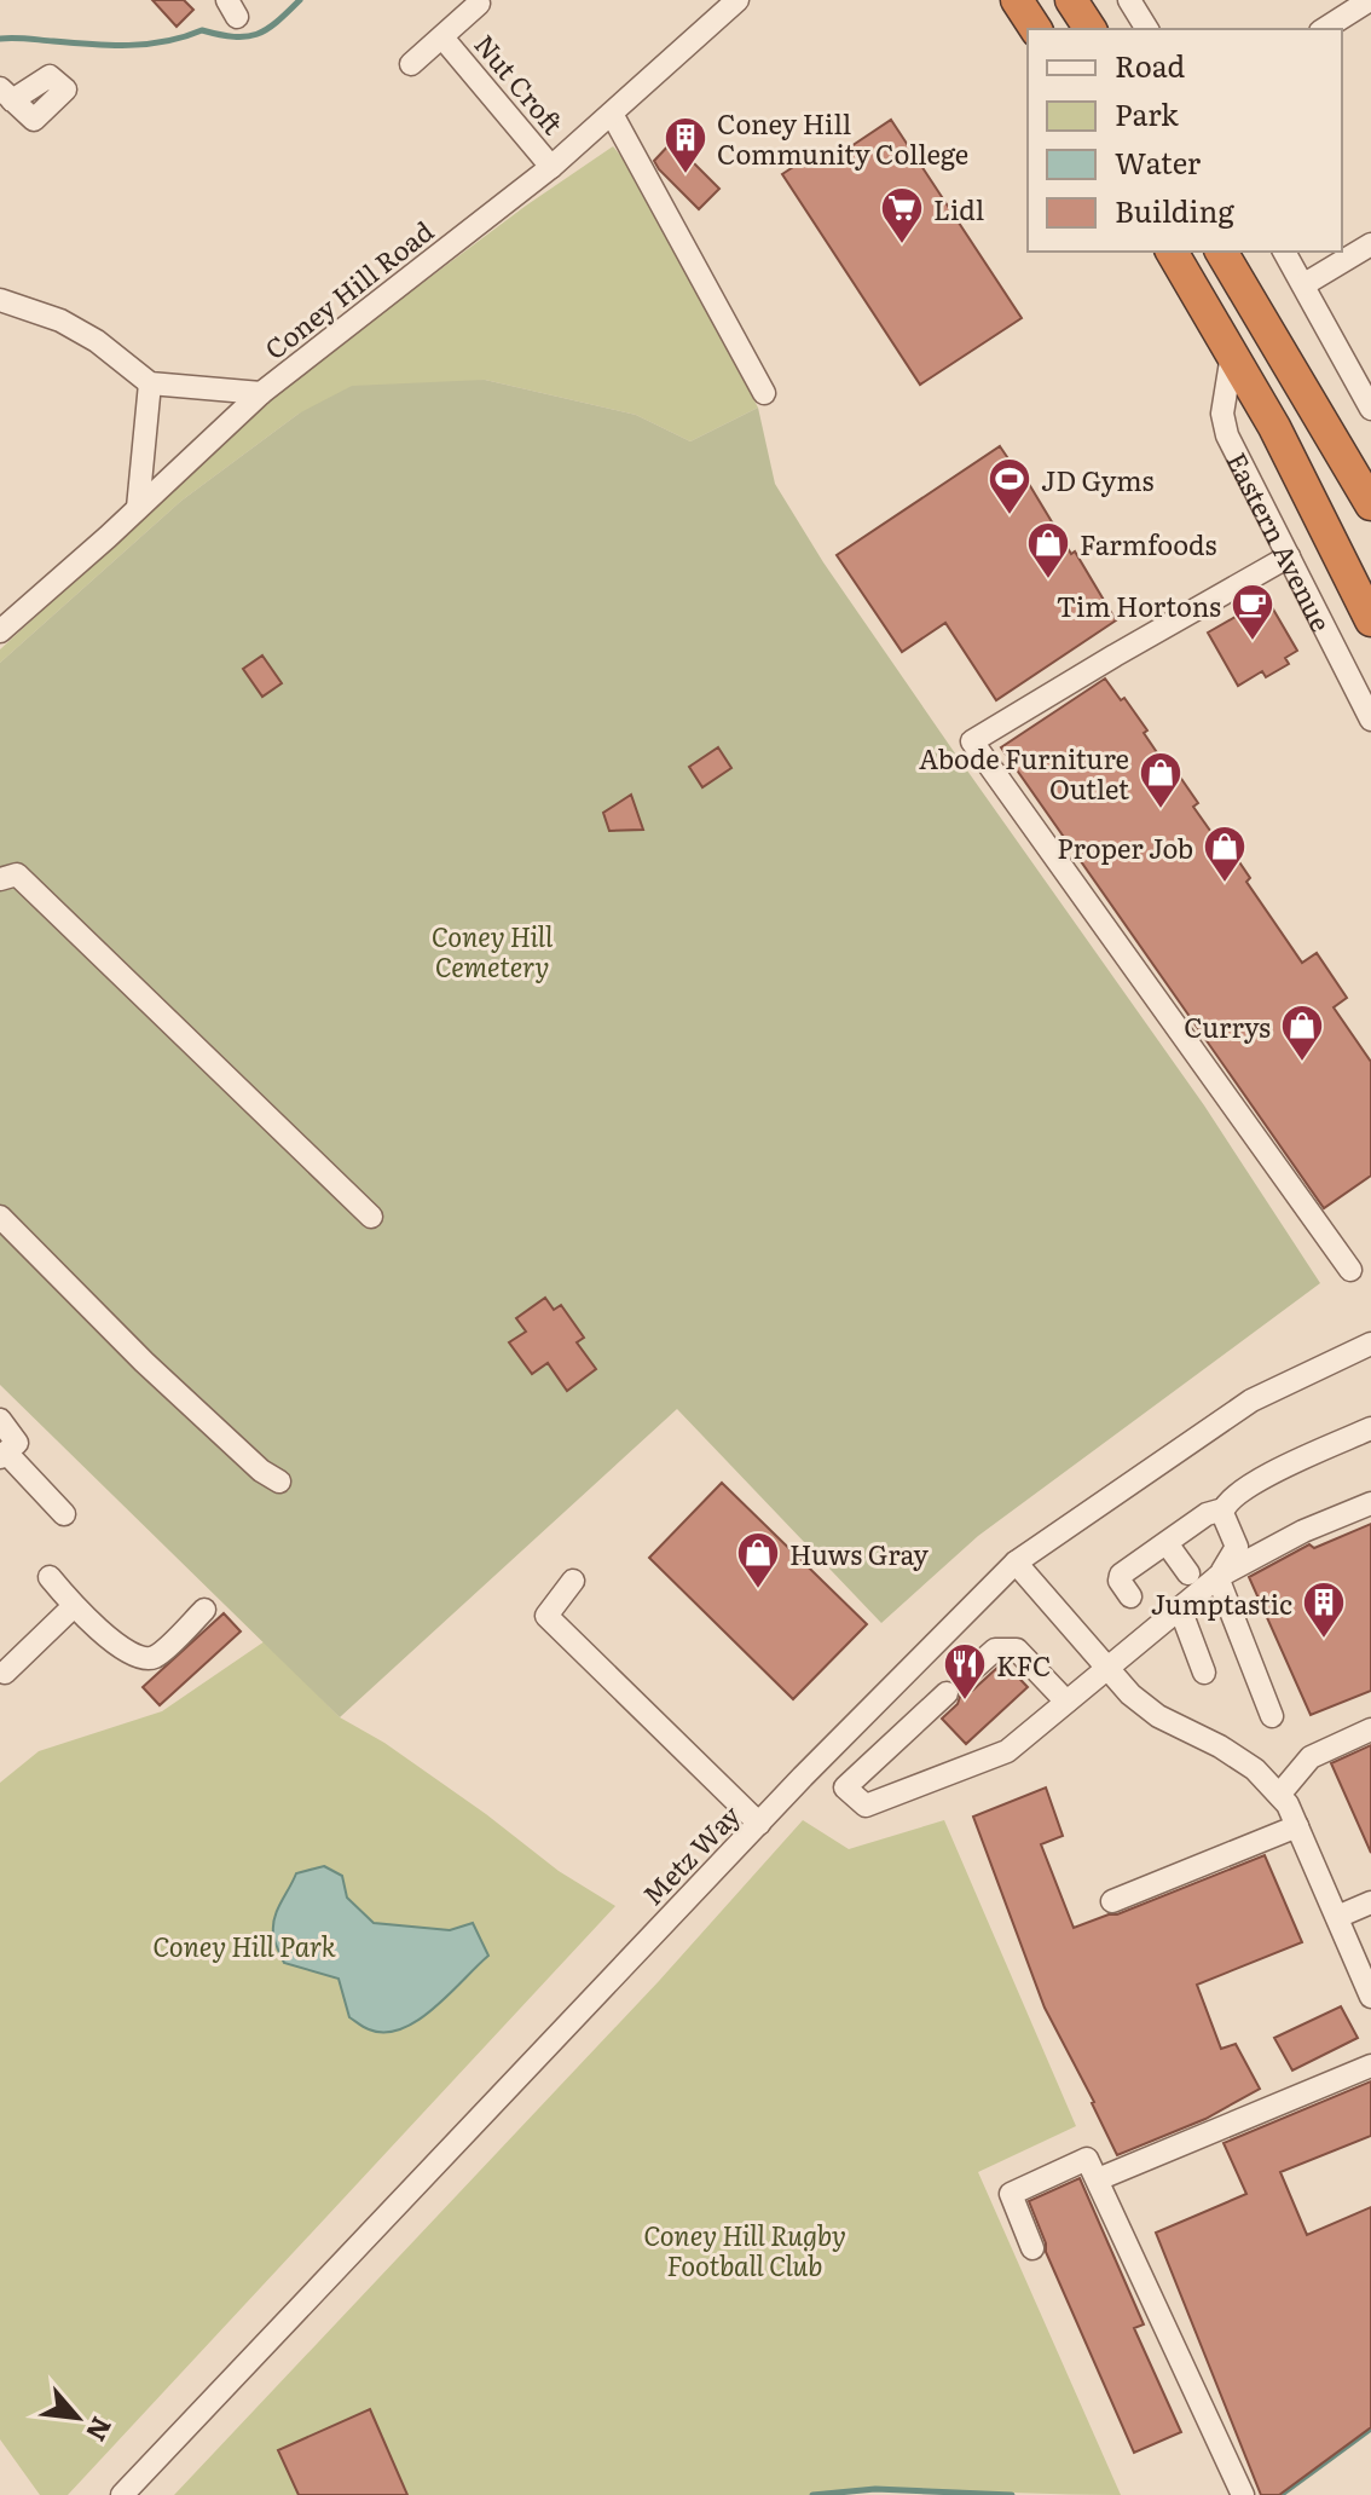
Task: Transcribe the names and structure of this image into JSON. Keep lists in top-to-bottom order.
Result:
{
  "streets": {
    "highway": ["Eastern Avenue"],
    "street": ["Nut Croft", "Coney Hill Road", "Metz Way"]
  },
  "crossings": [
    ["Nut Croft", "Coney Hill Road"]
  ],
  "parks": ["Coney Hill Cemetery", "Coney Hill Park", "Coney Hill Rugby Football Club"],
  "places": {
    "building": ["Coney Hill Community College", "Jumptastic"],
    "supermarket": ["Lidl"],
    "sports": ["JD Gyms"],
    "shop": [
      "Farmfoods",
      "Abode Furniture Outlet",
      "Proper Job",
      "Currys",
      "Huws Gray"
    ],
    "cafe": ["Tim Hortons"],
    "restaurant": ["KFC"]
  },
  "legend": [
    "Road",
    "Park",
    "Water",
    "Building"
  ],
  "north": "bottom right"
}
